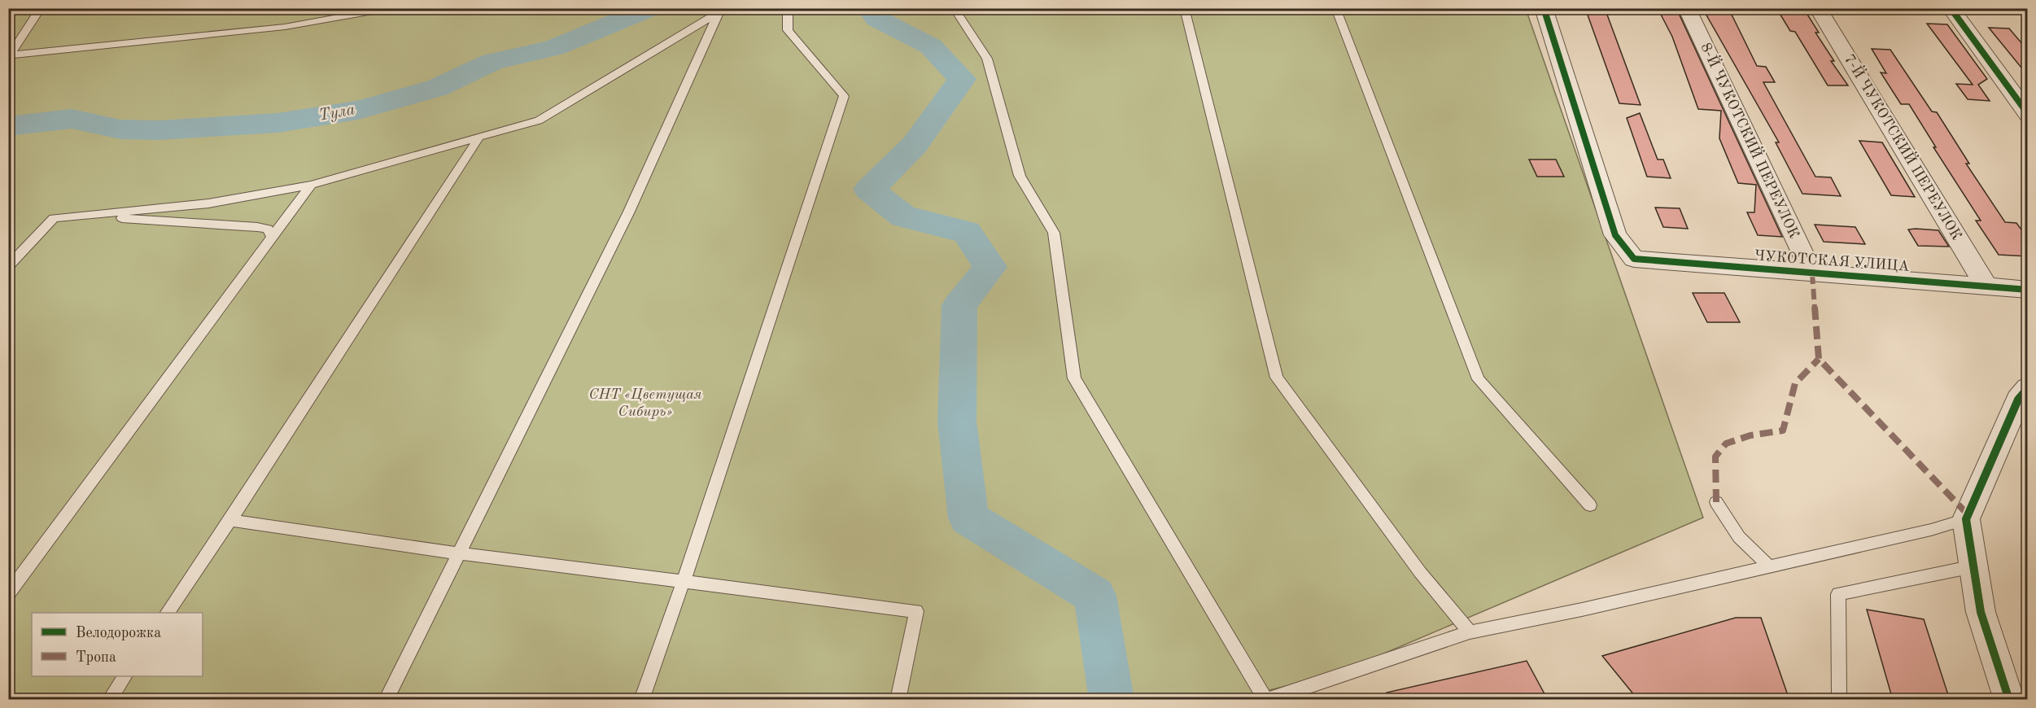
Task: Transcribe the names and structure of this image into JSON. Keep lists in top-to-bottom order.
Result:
{
  "streets": {
    "street": ["8-Й ЧУКОТСКИЙ ПЕРЕУЛОК", "7-Й ЧУКОТСКИЙ ПЕРЕУЛОК", "ЧУКОТСКАЯ УЛИЦА"]
  },
  "crossings": [
    ["8-Й ЧУКОТСКИЙ ПЕРЕУЛОК", "ЧУКОТСКАЯ УЛИЦА"],
    ["7-Й ЧУКОТСКИЙ ПЕРЕУЛОК", "ЧУКОТСКАЯ УЛИЦА"]
  ],
  "water": ["Тула"],
  "parks": ["СНТ «Цветущая Сибирь»"],
  "legend": ["Велодорожка", "Тропа"]
}
